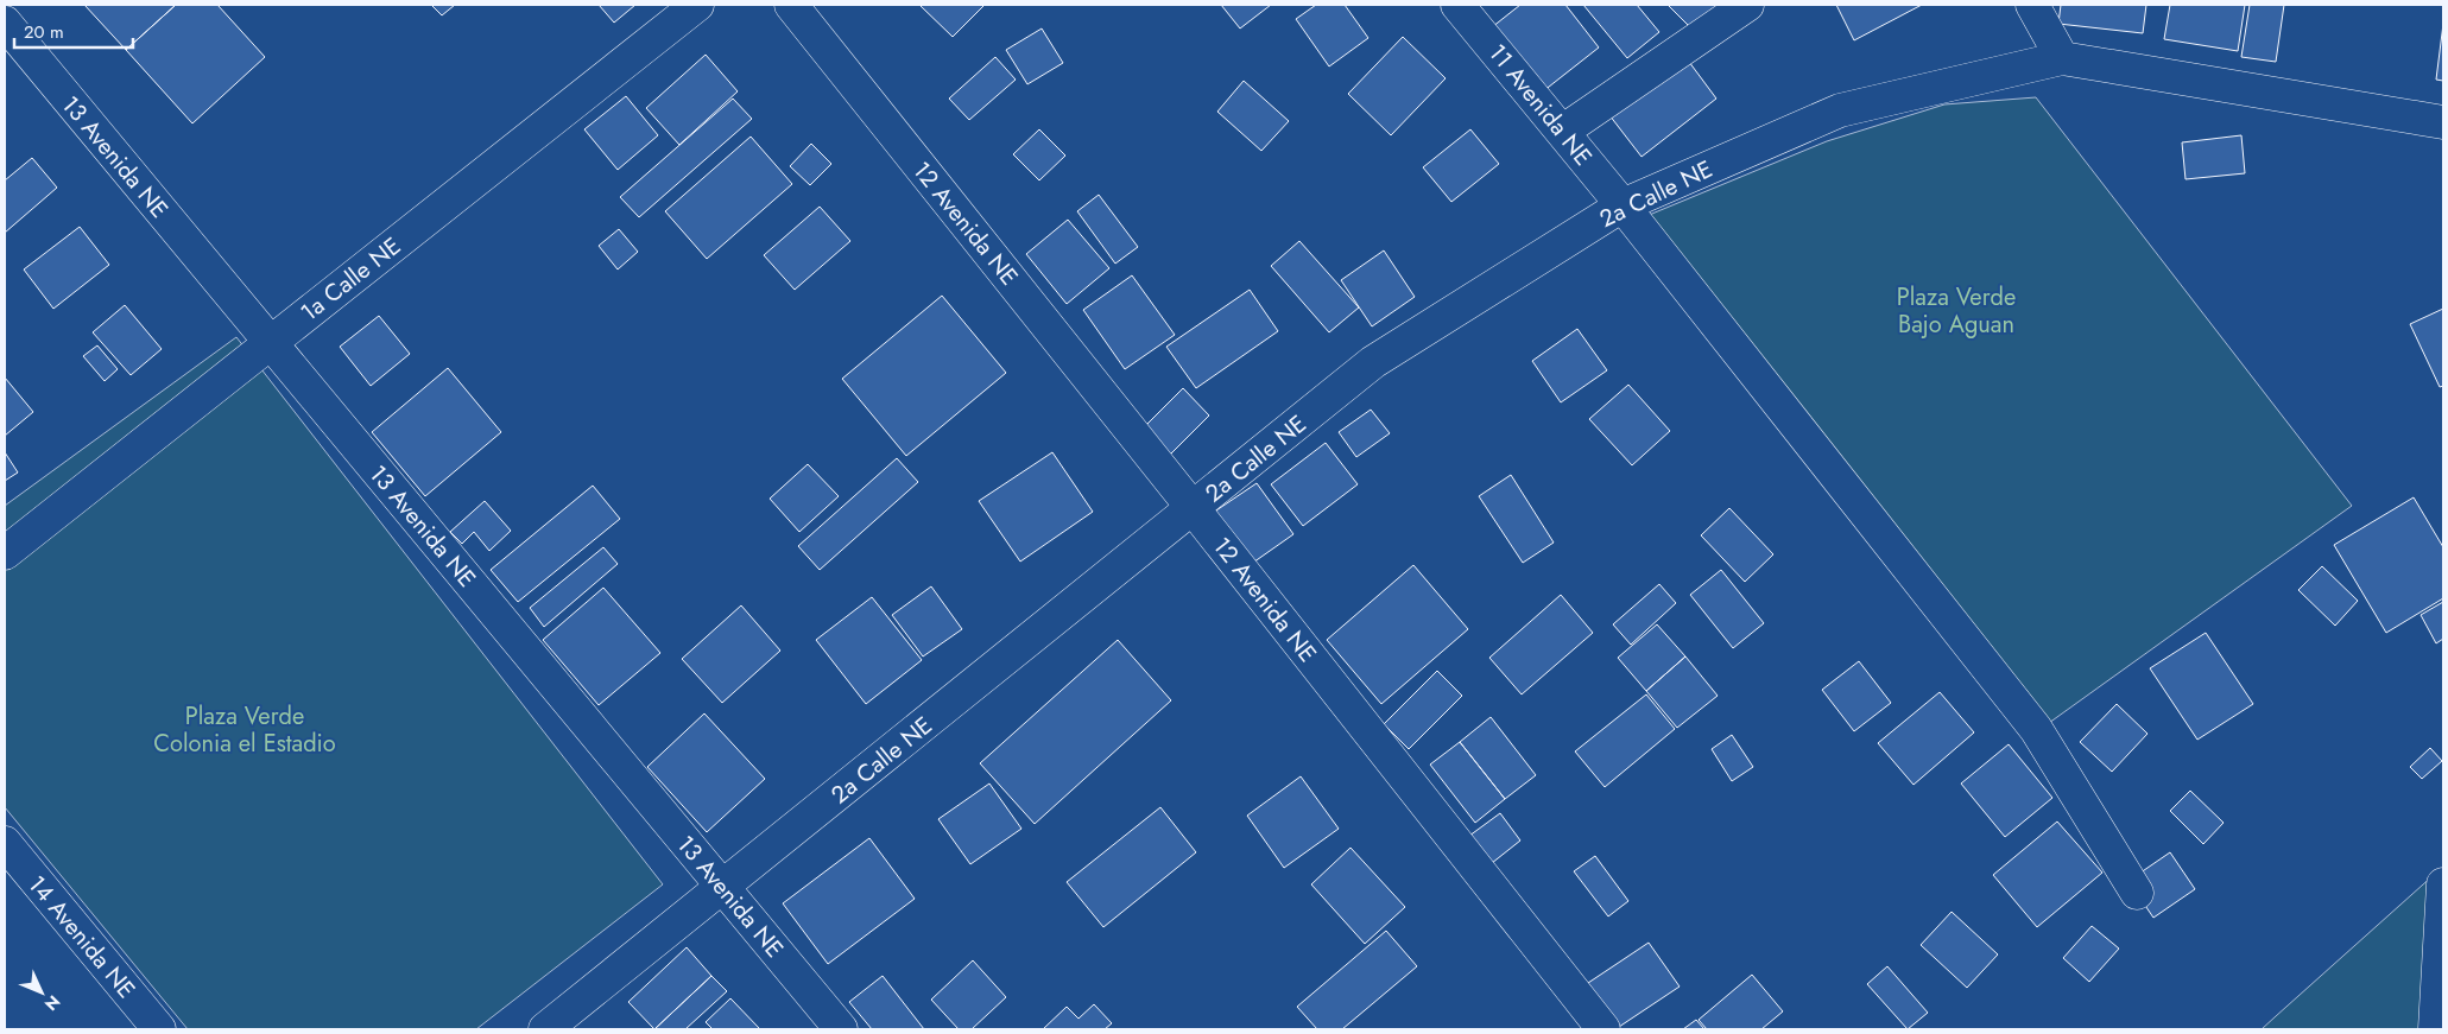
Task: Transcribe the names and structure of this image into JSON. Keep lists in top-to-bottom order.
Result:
{
  "streets": {
    "street": [
      "11 Avenida NE",
      "13 Avenida NE",
      "2a Calle NE",
      "12 Avenida NE",
      "1a Calle NE",
      "14 Avenida NE"
    ]
  },
  "crossings": [
    ["11 Avenida NE", "2a Calle NE"],
    ["13 Avenida NE", "2a Calle NE"],
    ["13 Avenida NE", "1a Calle NE"],
    ["2a Calle NE", "12 Avenida NE"]
  ],
  "parks": ["Plaza Verde Bajo Aguan", "Plaza Verde Colonia el Estadio"],
  "scale_bar": "20 m",
  "north": "bottom right"
}
